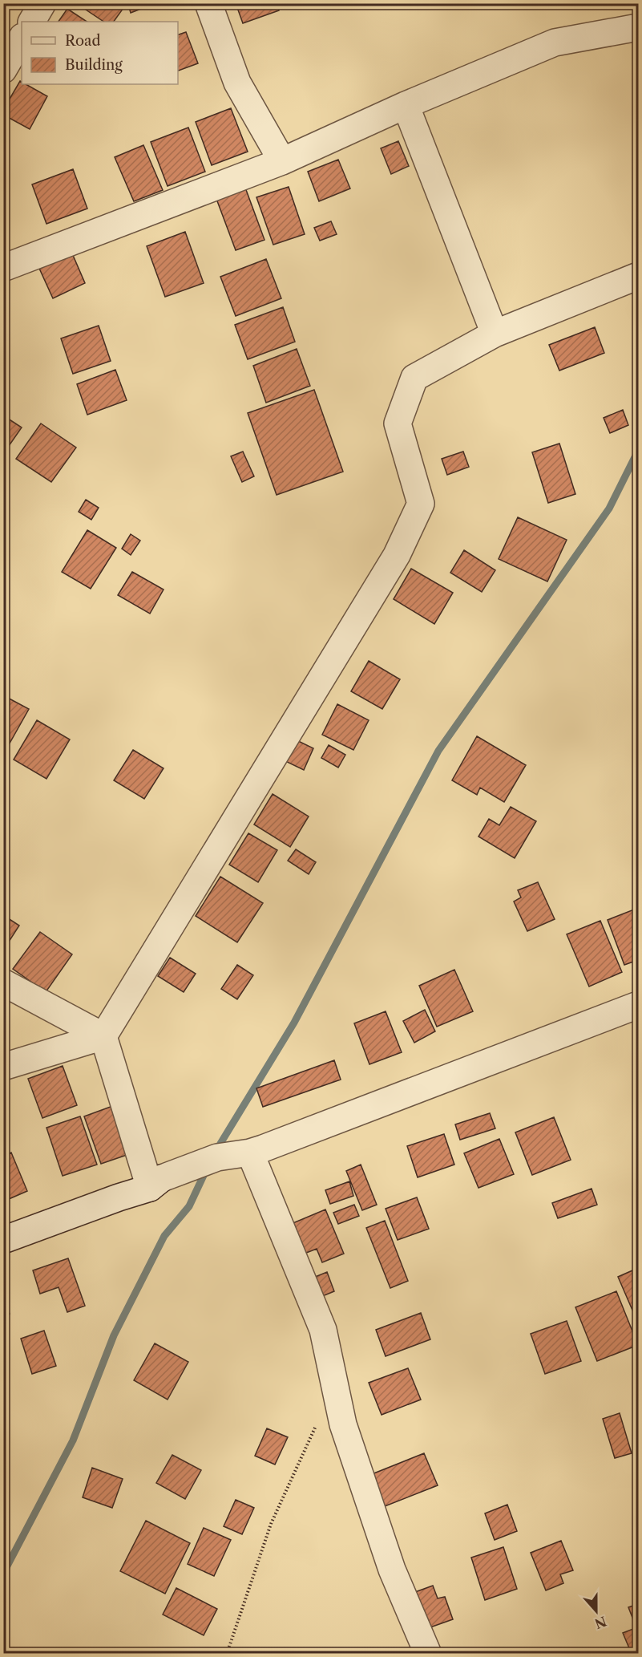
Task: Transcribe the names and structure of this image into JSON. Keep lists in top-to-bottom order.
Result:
{
  "legend": ["Road", "Building"],
  "north": "bottom"
}
